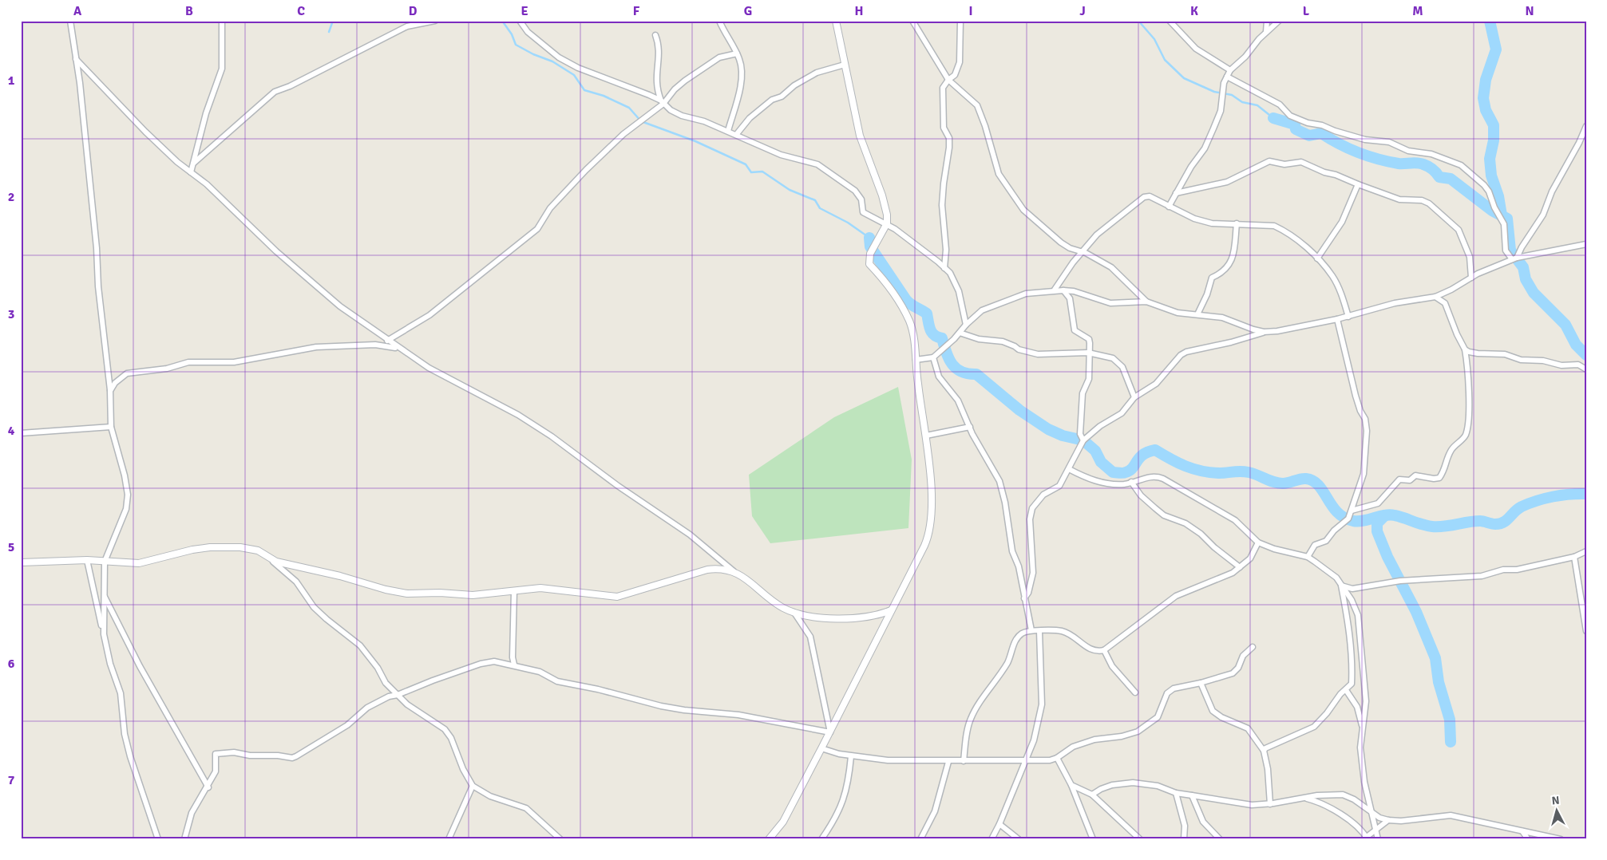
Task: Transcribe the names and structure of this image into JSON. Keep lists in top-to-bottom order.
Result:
{
  "north": "top",
  "grid": {
    "columns": [
      "A",
      "B",
      "C",
      "D",
      "E",
      "F",
      "G",
      "H",
      "I",
      "J",
      "K",
      "L",
      "M",
      "N"
    ],
    "rows": [
      "1",
      "2",
      "3",
      "4",
      "5",
      "6",
      "7"
    ]
  }
}
